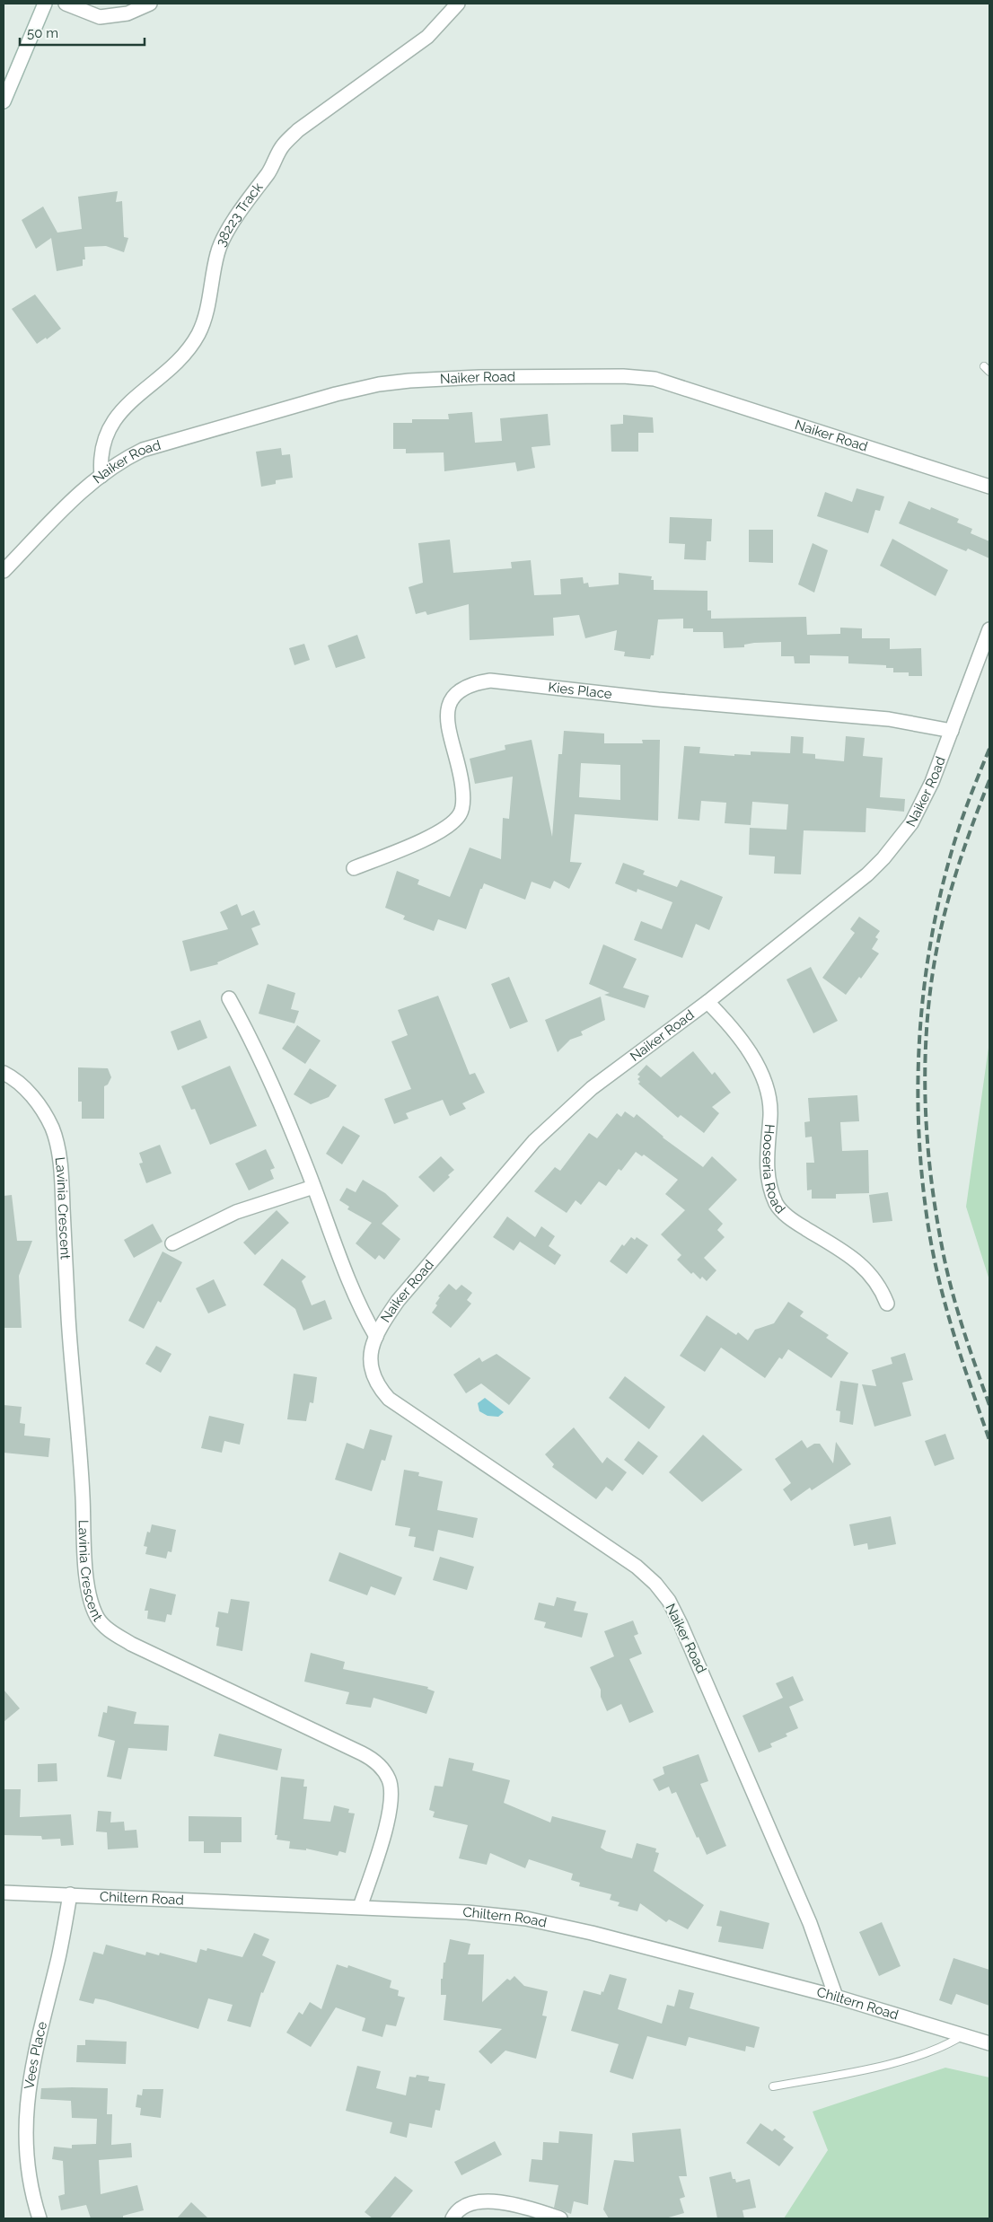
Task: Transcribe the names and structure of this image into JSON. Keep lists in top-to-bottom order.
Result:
{
  "streets": {
    "street": [
      "38223 Track",
      "Naiker Road",
      "Kies Place",
      "Hooseria Road",
      "Lavinia Crescent",
      "Chiltern Road",
      "Vees Place"
    ]
  },
  "crossings": [
    ["38223 Track", "Naiker Road"],
    ["Naiker Road", "Kies Place"],
    ["Naiker Road", "Hooseria Road"],
    ["Naiker Road", "Chiltern Road"],
    ["Lavinia Crescent", "Chiltern Road"],
    ["Chiltern Road", "Vees Place"]
  ],
  "scale_bar": "50 m"
}
